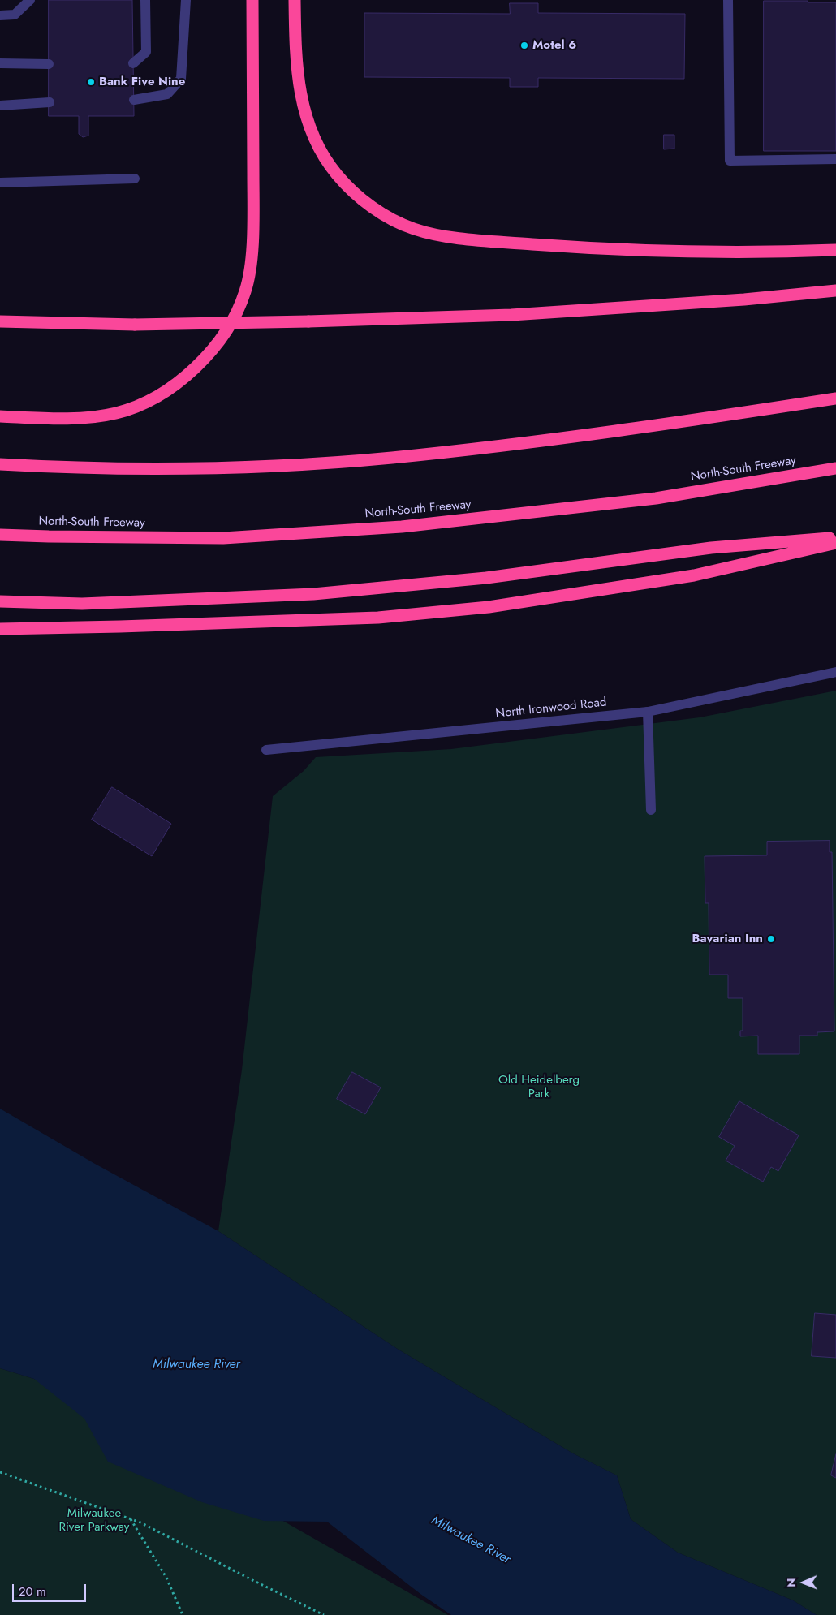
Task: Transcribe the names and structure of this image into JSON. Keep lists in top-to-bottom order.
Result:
{
  "streets": {
    "highway": ["North-South Freeway"],
    "street": ["North Ironwood Road"]
  },
  "water": ["Milwaukee River"],
  "parks": ["Old Heidelberg Park", "Milwaukee River Parkway"],
  "places": ["Motel 6", "Bank Five Nine", "Bavarian Inn"],
  "scale_bar": "20 m",
  "north": "left"
}
